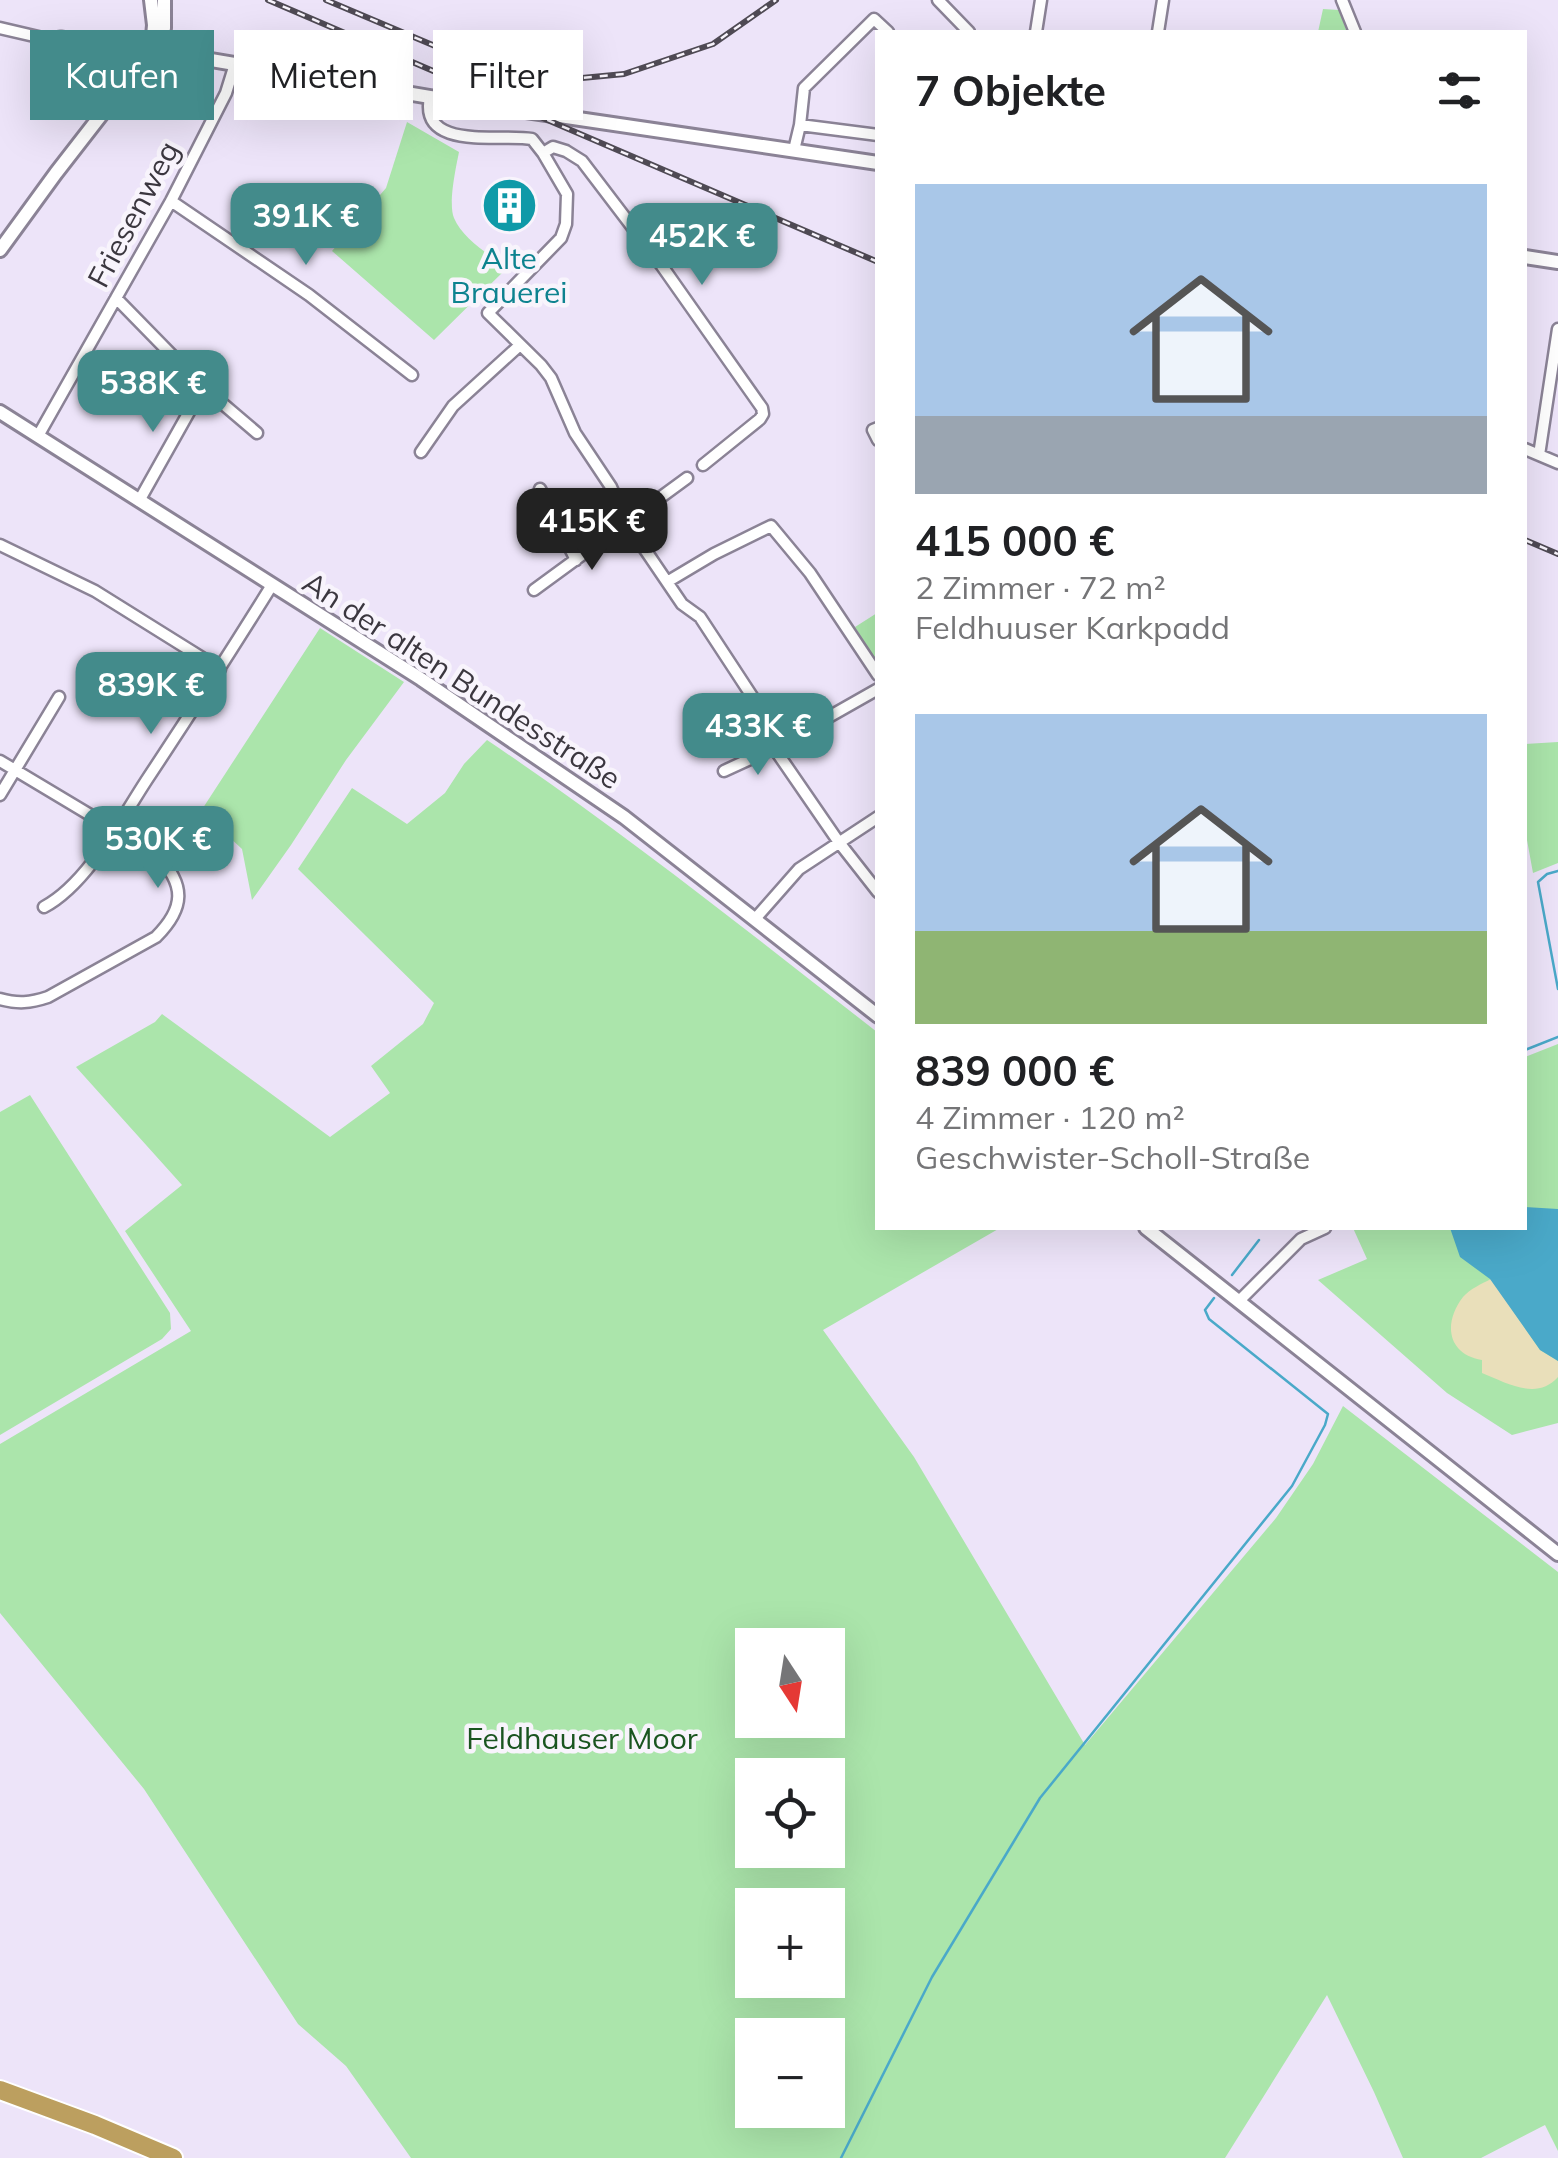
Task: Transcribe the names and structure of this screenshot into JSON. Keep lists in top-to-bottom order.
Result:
{
  "streets": {
    "street": ["Friesenweg", "An der alten Bundesstraße"]
  },
  "crossings": [
    ["Friesenweg", "An der alten Bundesstraße"]
  ],
  "parks": ["Feldhauser Moor"],
  "places": {
    "building": ["Alte Brauerei"]
  },
  "north": "bottom",
  "page": {
    "chip": ["Kaufen", "Mieten", "Filter"],
    "heading": "7 Objekte",
    "list": [
      {
        "name": "415 000 €",
        "note": "2 Zimmer · 72 m² · Feldhuuser Karkpadd"
      },
      {
        "name": "839 000 €",
        "note": "4 Zimmer · 120 m² · Geschwister-Scholl-Straße"
      }
    ],
    "price": [
      "391K €",
      "452K €",
      "538K €",
      "415K €",
      "839K €",
      "433K €",
      "530K €"
    ],
    "map_buttons": ["+", "−"]
  }
}
